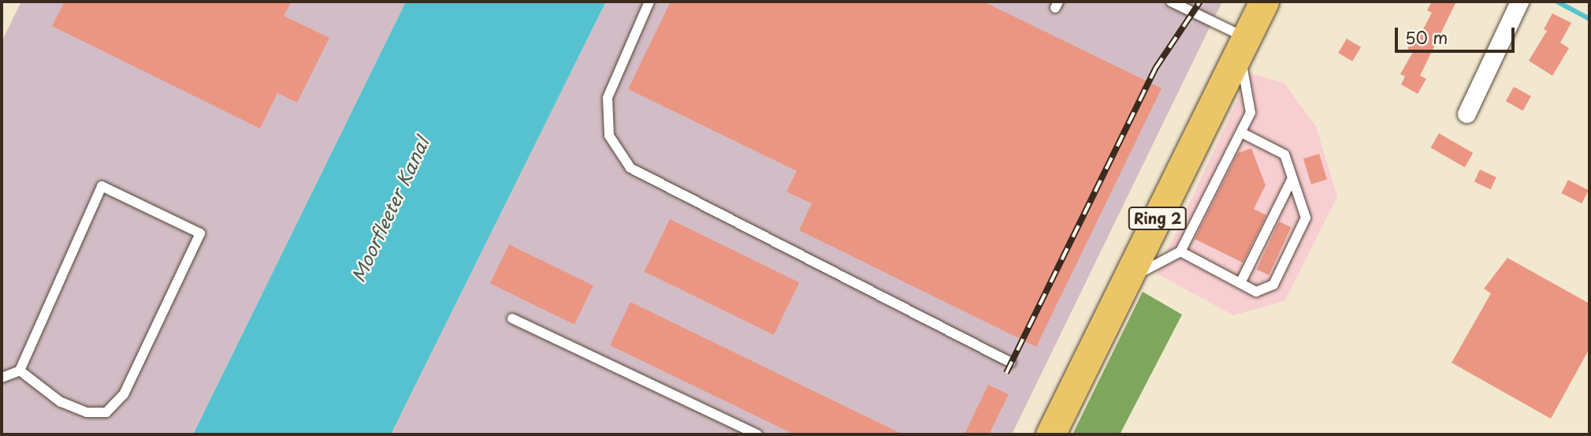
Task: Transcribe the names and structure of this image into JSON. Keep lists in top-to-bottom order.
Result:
{
  "streets": {
    "main road": ["Ring 2"]
  },
  "water": ["Moorfleeter Kanal"],
  "scale_bar": "50 m"
}
